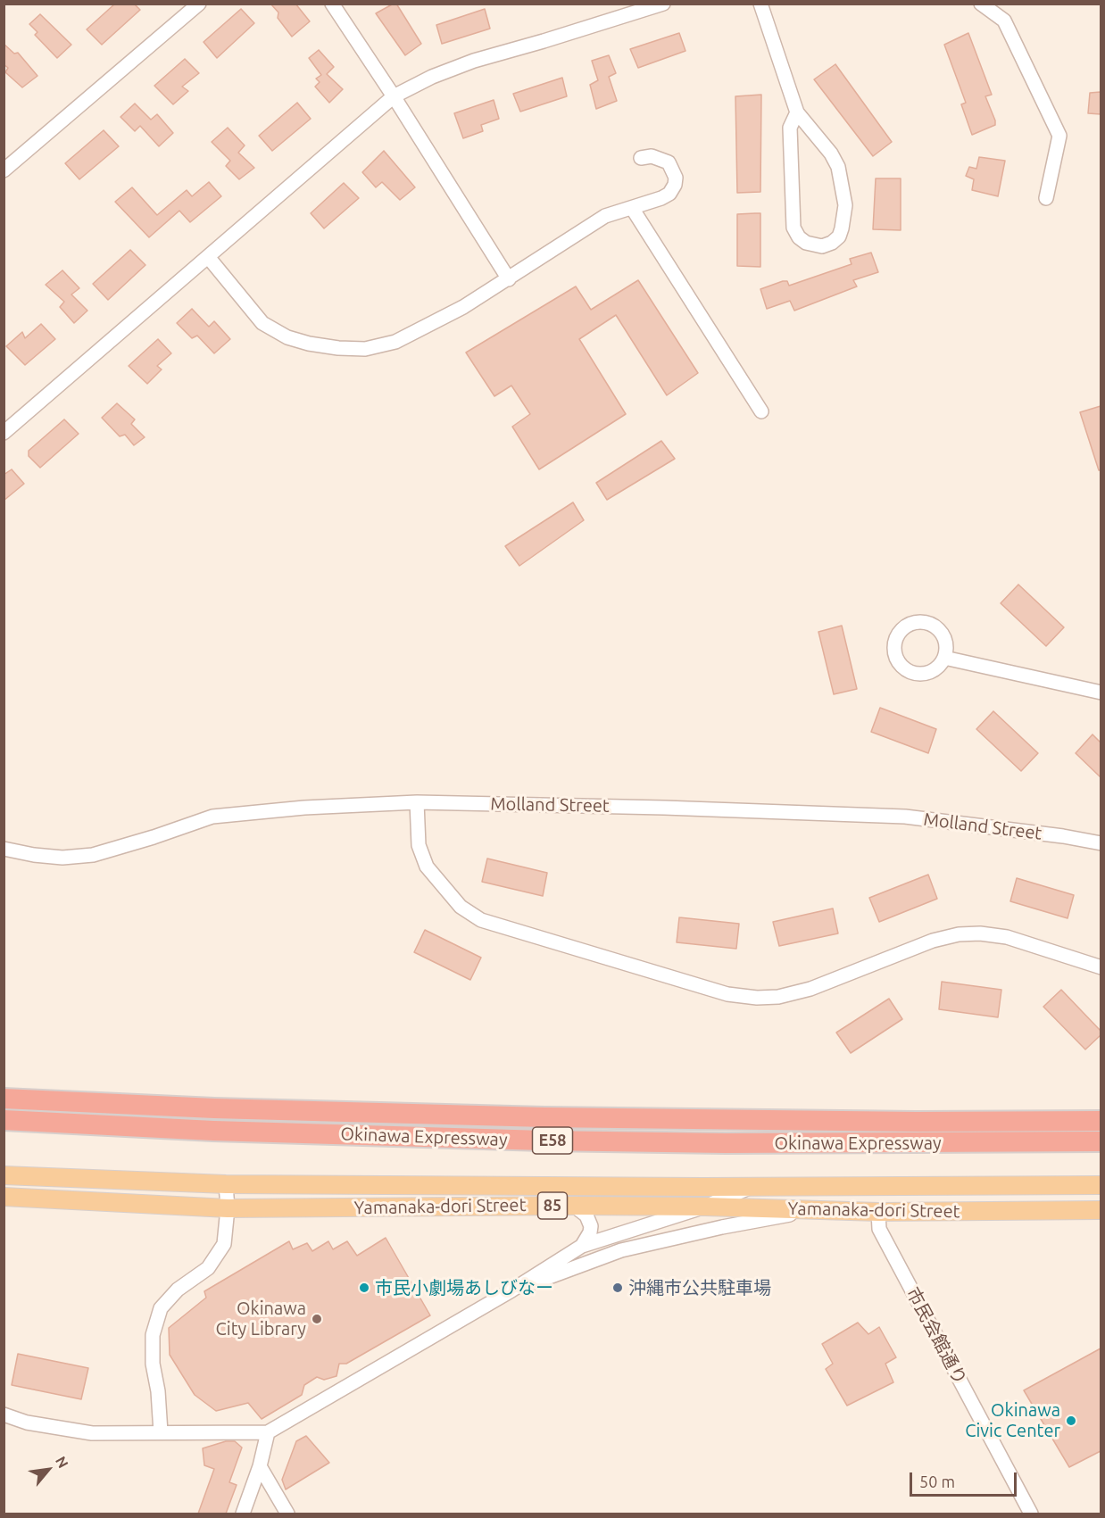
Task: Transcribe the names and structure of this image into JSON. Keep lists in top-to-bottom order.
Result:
{
  "streets": {
    "highway": ["Okinawa Expressway", "E58"],
    "main road": ["85", "Yamanaka-dori Street"],
    "street": ["Molland Street", "市民会館通り"]
  },
  "crossings": [
    ["Yamanaka-dori Street", "市民会館通り"]
  ],
  "places": [
    "市民小劇場あしびなー",
    "沖縄市公共駐車場",
    "Okinawa City Library",
    "Okinawa Civic Center"
  ],
  "scale_bar": "50 m",
  "north": "top right"
}
